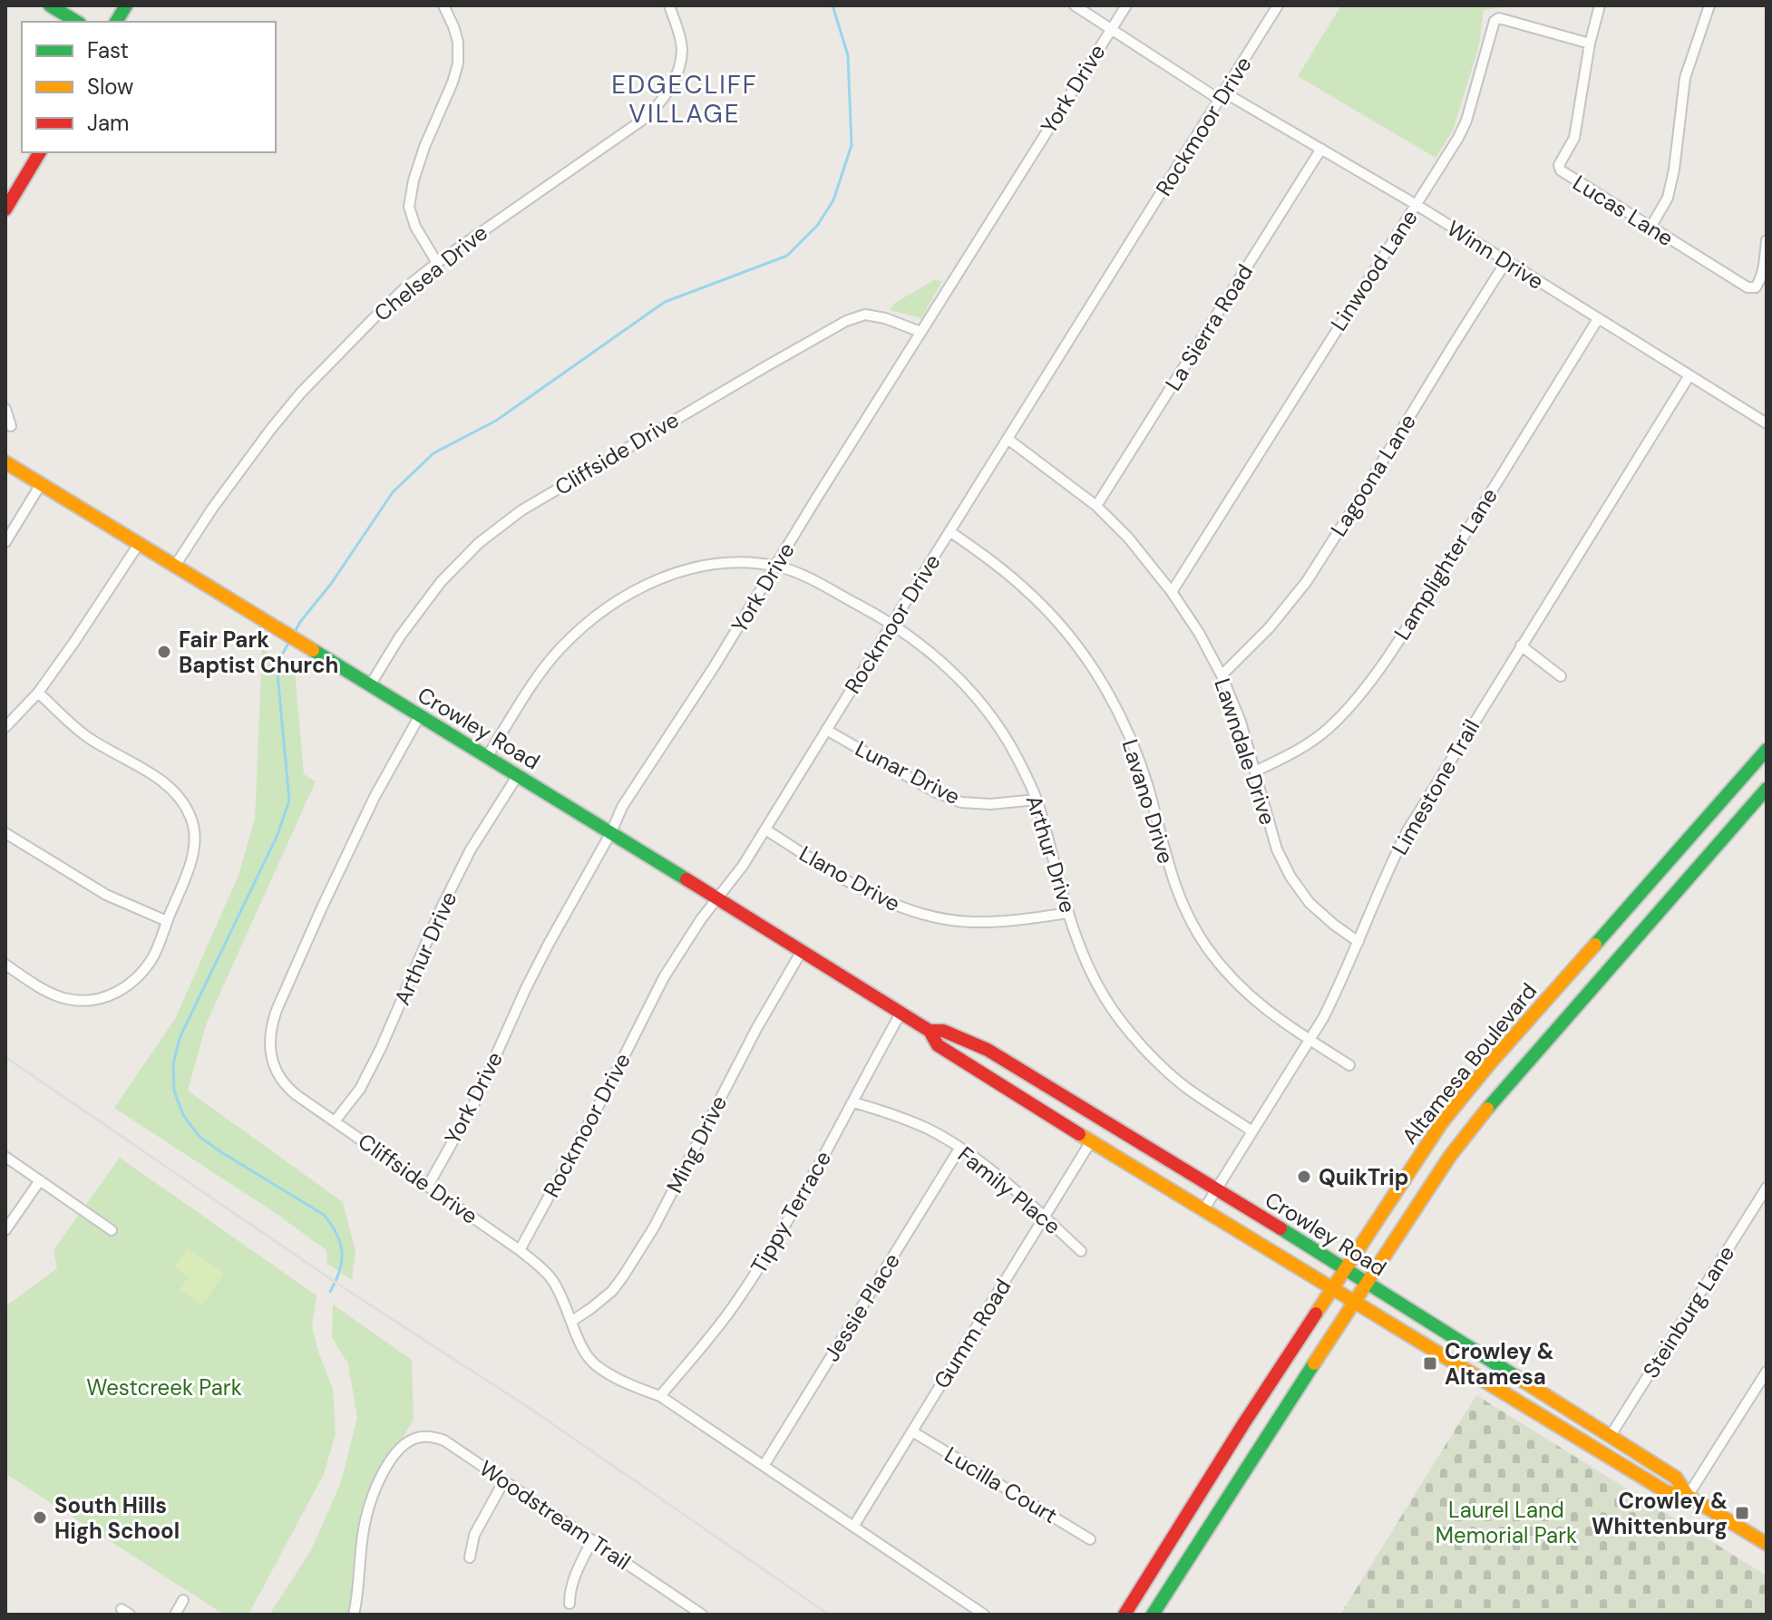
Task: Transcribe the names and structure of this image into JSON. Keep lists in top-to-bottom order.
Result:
{
  "streets": {
    "main road": ["Crowley Road", "Altamesa Boulevard"],
    "street": [
      "York Drive",
      "Rockmoor Drive",
      "Lucas Lane",
      "Winn Drive",
      "Linwood Lane",
      "Chelsea Drive",
      "La Sierra Road",
      "Cliffside Drive",
      "Lagoona Lane",
      "Lamplighter Lane",
      "Lawndale Drive",
      "Lunar Drive",
      "Limestone Trail",
      "Lavano Drive",
      "Arthur Drive",
      "Llano Drive",
      "Ming Drive",
      "Family Place",
      "Tippy Terrace",
      "Jessie Place",
      "Steinburg Lane",
      "Gumm Road",
      "Lucilla Court",
      "Woodstream Trail"
    ]
  },
  "crossings": [
    ["York Drive", "Winn Drive"],
    ["York Drive", "Cliffside Drive"],
    ["York Drive", "Crowley Road"],
    ["York Drive", "Arthur Drive"],
    ["Rockmoor Drive", "Winn Drive"],
    ["Rockmoor Drive", "Cliffside Drive"],
    ["Rockmoor Drive", "Crowley Road"],
    ["Rockmoor Drive", "Lawndale Drive"],
    ["Rockmoor Drive", "Lunar Drive"],
    ["Rockmoor Drive", "Lavano Drive"],
    ["Rockmoor Drive", "Arthur Drive"],
    ["Rockmoor Drive", "Llano Drive"],
    ["Lucas Lane", "Linwood Lane"],
    ["Winn Drive", "Linwood Lane"],
    ["Winn Drive", "La Sierra Road"],
    ["Winn Drive", "Lagoona Lane"],
    ["Winn Drive", "Lamplighter Lane"],
    ["Winn Drive", "Limestone Trail"],
    ["Linwood Lane", "Lawndale Drive"],
    ["Chelsea Drive", "Crowley Road"],
    ["La Sierra Road", "Lawndale Drive"],
    ["Cliffside Drive", "Crowley Road"],
    ["Cliffside Drive", "Arthur Drive"],
    ["Cliffside Drive", "Ming Drive"],
    ["Cliffside Drive", "Tippy Terrace"],
    ["Cliffside Drive", "Jessie Place"],
    ["Cliffside Drive", "Gumm Road"],
    ["Lagoona Lane", "Lawndale Drive"],
    ["Lamplighter Lane", "Lawndale Drive"],
    ["Crowley Road", "Limestone Trail"],
    ["Crowley Road", "Arthur Drive"],
    ["Crowley Road", "Altamesa Boulevard"],
    ["Crowley Road", "Ming Drive"],
    ["Crowley Road", "Tippy Terrace"],
    ["Crowley Road", "Steinburg Lane"],
    ["Crowley Road", "Gumm Road"],
    ["Lawndale Drive", "Limestone Trail"],
    ["Lunar Drive", "Arthur Drive"],
    ["Limestone Trail", "Lavano Drive"],
    ["Limestone Trail", "Arthur Drive"],
    ["Arthur Drive", "Llano Drive"],
    ["Family Place", "Tippy Terrace"],
    ["Family Place", "Jessie Place"],
    ["Family Place", "Gumm Road"],
    ["Gumm Road", "Lucilla Court"]
  ],
  "districts": ["EDGECLIFF VILLAGE"],
  "parks": ["Westcreek Park", "Laurel Land Memorial Park"],
  "places": {
    "other": ["Fair Park Baptist Church", "QuikTrip", "South Hills High School"],
    "transit": ["Crowley & Altamesa", "Crowley & Whittenburg"]
  },
  "legend": ["Fast", "Slow", "Jam"]
}
